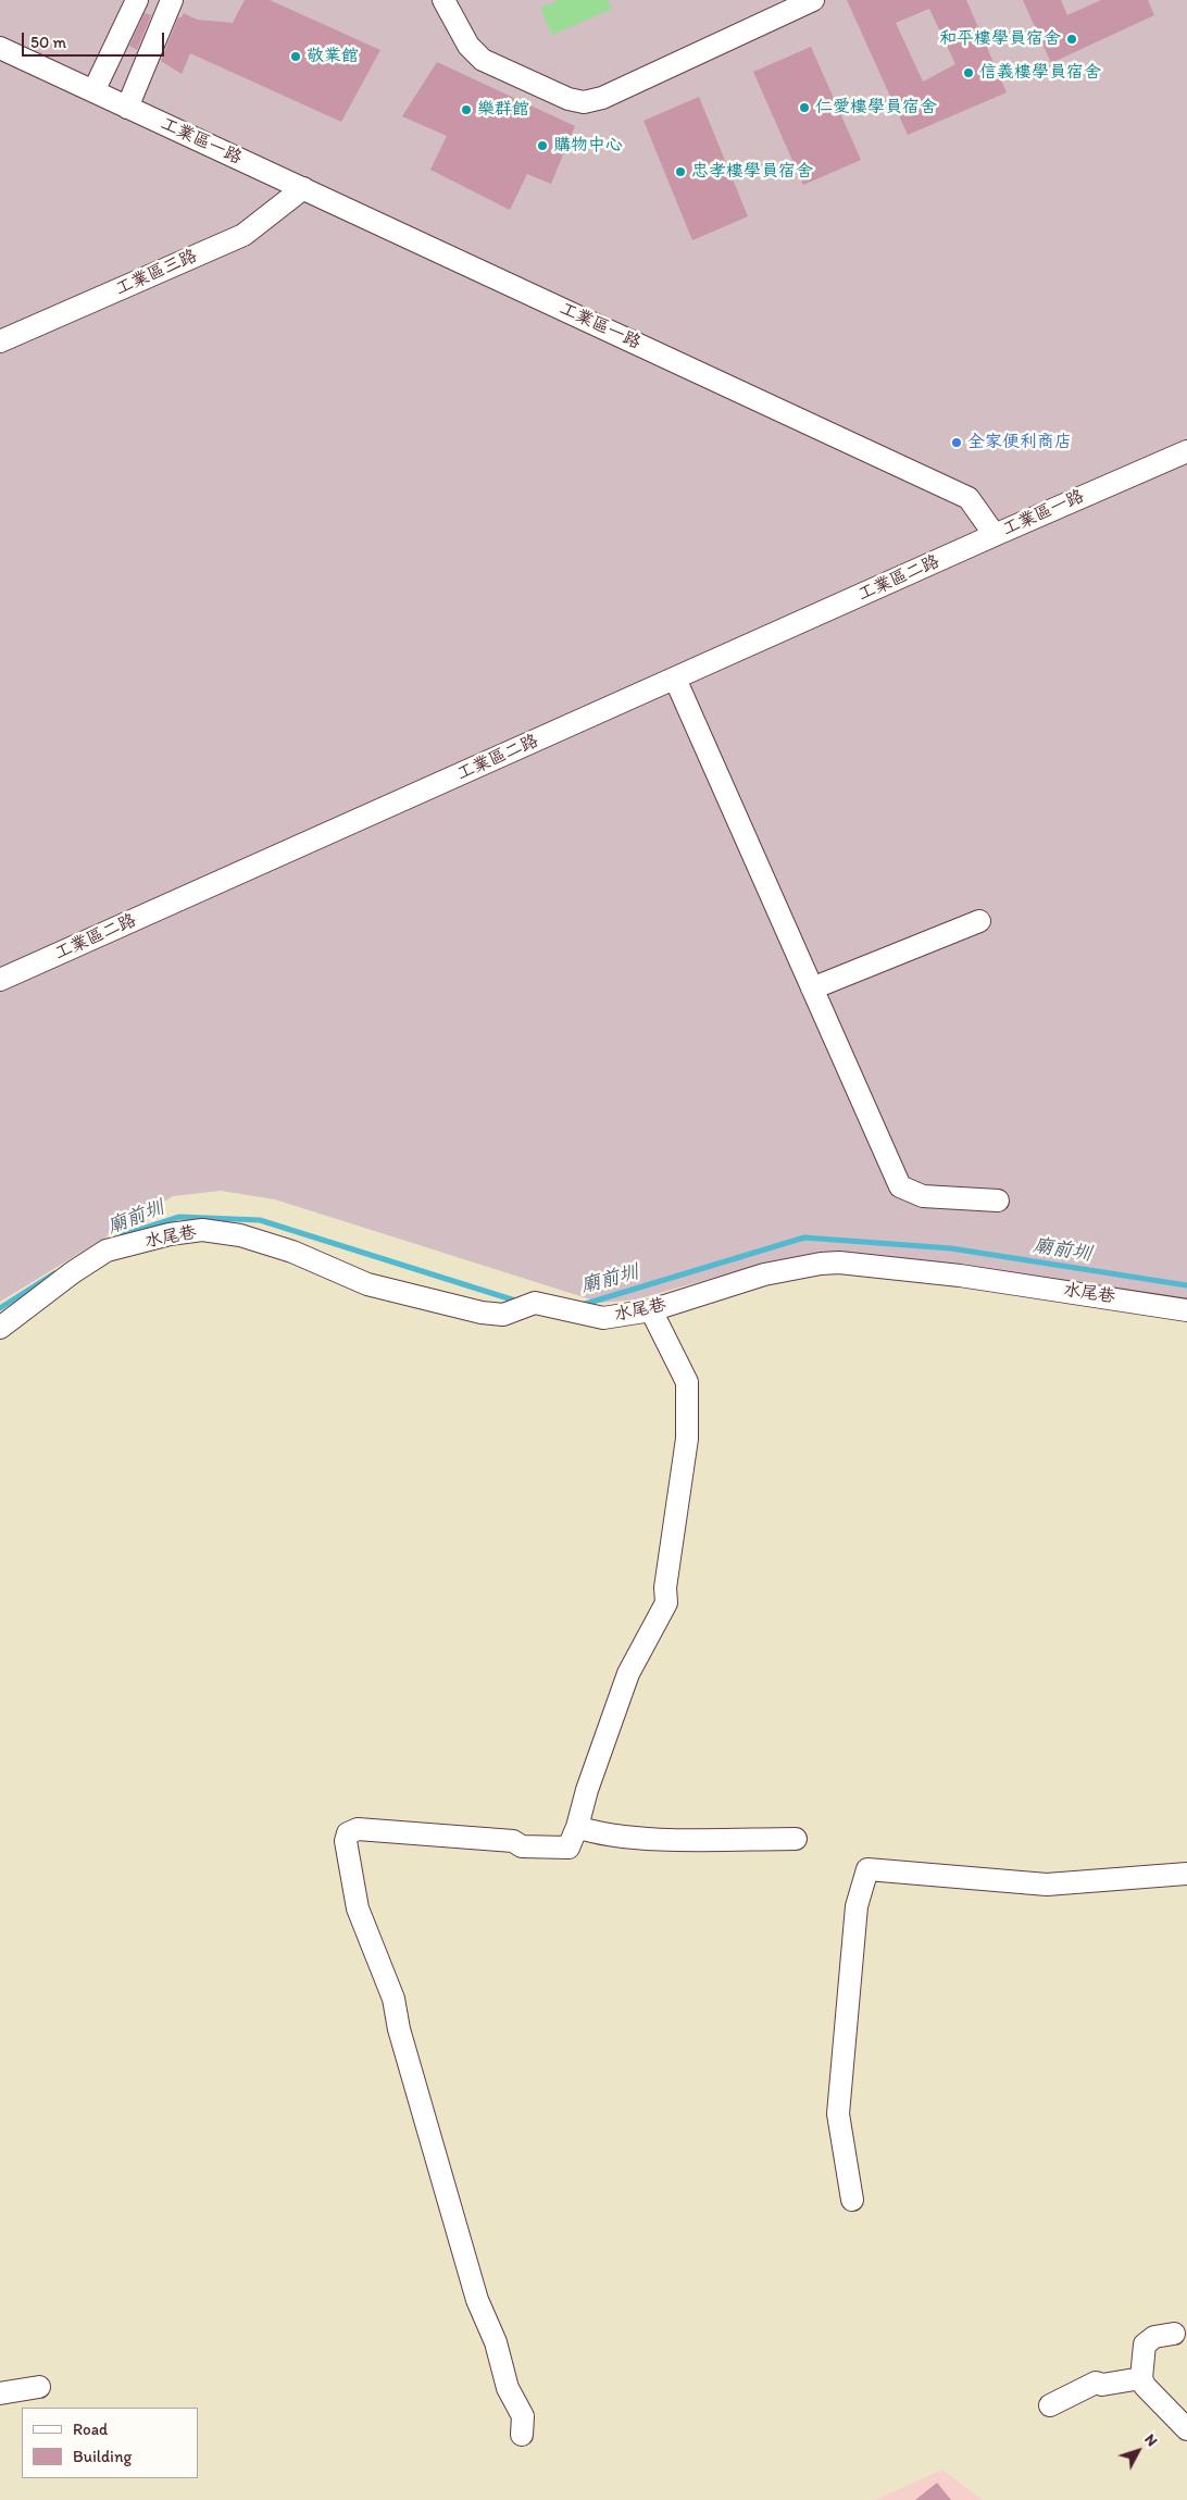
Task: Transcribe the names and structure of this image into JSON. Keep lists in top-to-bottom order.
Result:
{
  "streets": {
    "street": [
      "工業區一路",
      "工業區三路",
      "工業區二路",
      "水尾巷"
    ]
  },
  "crossings": [
    ["工業區一路", "工業區三路"],
    ["工業區一路", "工業區二路"]
  ],
  "water": ["廟前圳"],
  "places": [
    "和平樓學員宿舍",
    "敬業館",
    "信義樓學員宿舍",
    "仁愛樓學員宿舍",
    "樂群館",
    "購物中心",
    "忠孝樓學員宿舍",
    "全家便利商店"
  ],
  "legend": ["Road", "Building"],
  "scale_bar": "50 m",
  "north": "top right"
}
